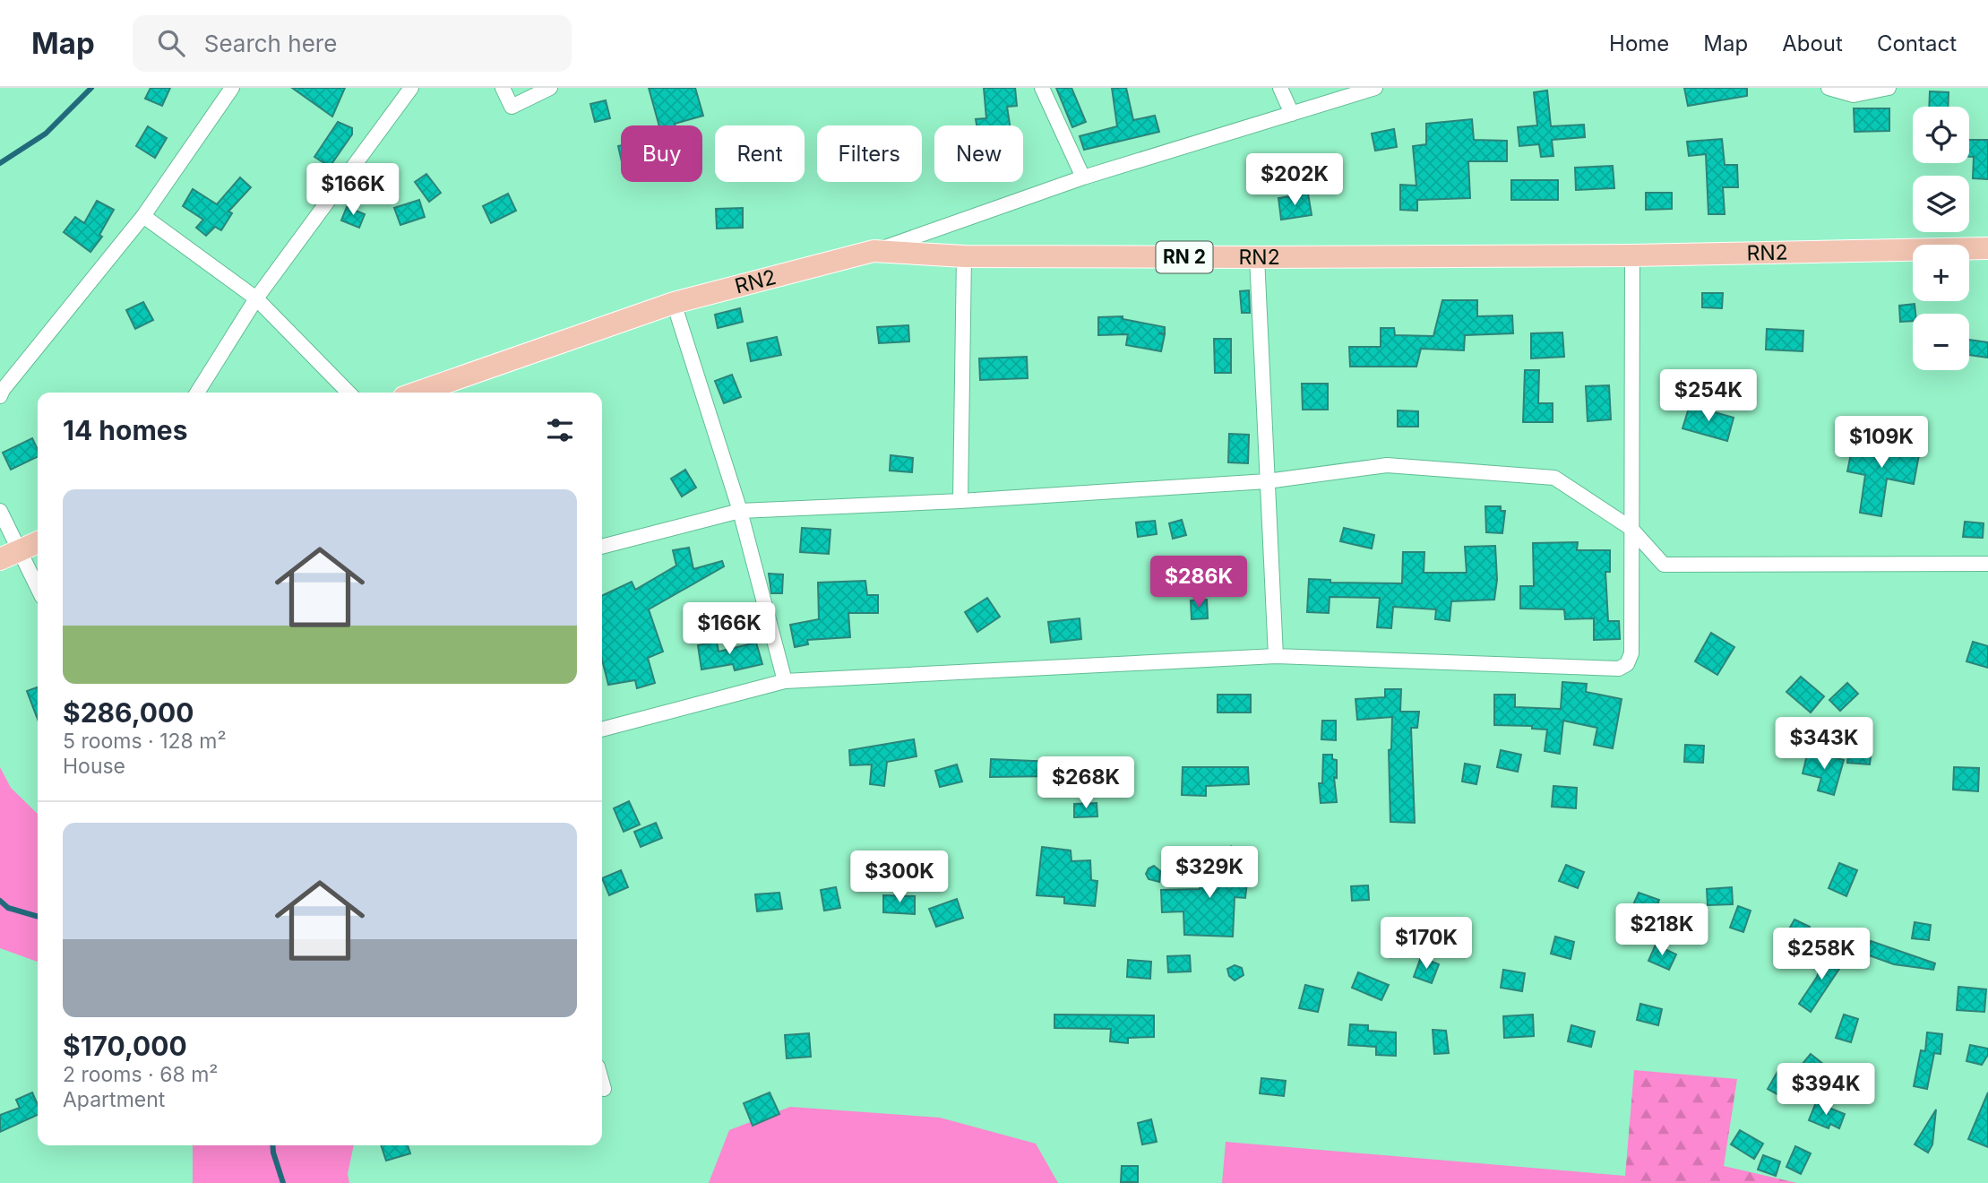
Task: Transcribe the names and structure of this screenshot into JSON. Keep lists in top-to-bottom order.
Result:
{
  "streets": {
    "main road": ["RN2", "RN 2"]
  },
  "page": {
    "header": "Map",
    "search": "Search here",
    "nav": [
      "Home",
      "Map",
      "About",
      "Contact"
    ],
    "map_buttons": ["+", "−"],
    "chip": [
      "Buy",
      "Rent",
      "Filters",
      "New"
    ],
    "price": [
      "$202K",
      "$166K",
      "$254K",
      "$109K",
      "$286K",
      "$166K",
      "$343K",
      "$268K",
      "$329K",
      "$300K",
      "$218K",
      "$170K",
      "$258K",
      "$394K"
    ],
    "heading": "14 homes",
    "list": [
      {
        "name": "$286,000",
        "note": "5 rooms · 128 m² · House"
      },
      {
        "name": "$170,000",
        "note": "2 rooms · 68 m² · Apartment"
      }
    ]
  }
}
